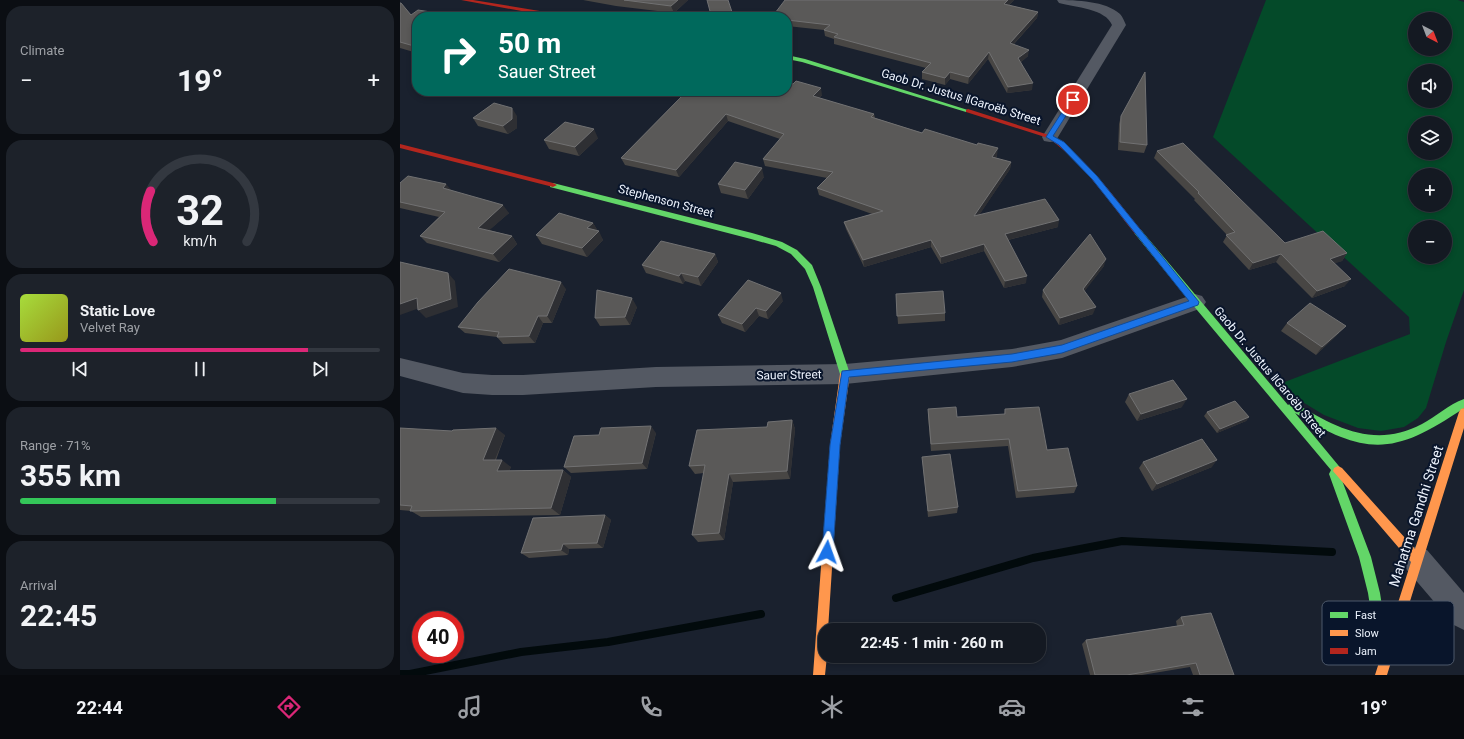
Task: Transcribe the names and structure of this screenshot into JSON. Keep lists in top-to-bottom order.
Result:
{
  "streets": {
    "street": [
      "Gaob Dr. Justus ǁGaroëb Street",
      "Stephenson Street",
      "Sauer Street",
      "Mahatma Gandhi Street"
    ]
  },
  "crossings": [
    ["Gaob Dr. Justus ǁGaroëb Street", "Sauer Street"],
    ["Gaob Dr. Justus ǁGaroëb Street", "Mahatma Gandhi Street"],
    ["Stephenson Street", "Sauer Street"]
  ],
  "legend": ["Fast", "Slow", "Jam"],
  "north": "bottom right",
  "page": {
    "tile": [
      "Climate",
      ["Range · 71%", "355 km"],
      ["Arrival", "22:45"]
    ],
    "map_buttons": ["+", "−"],
    "turn": ["50 m", "Sauer Street"],
    "heat": ["−", "19°", "+"],
    "song": ["Static Love", "Velvet Ray"],
    "limit": "40",
    "trip": "22:45 · 1 min · 260 m",
    "tabs": ["22:44", "19°"],
    "gauge": ["32", "km/h"]
  }
}
